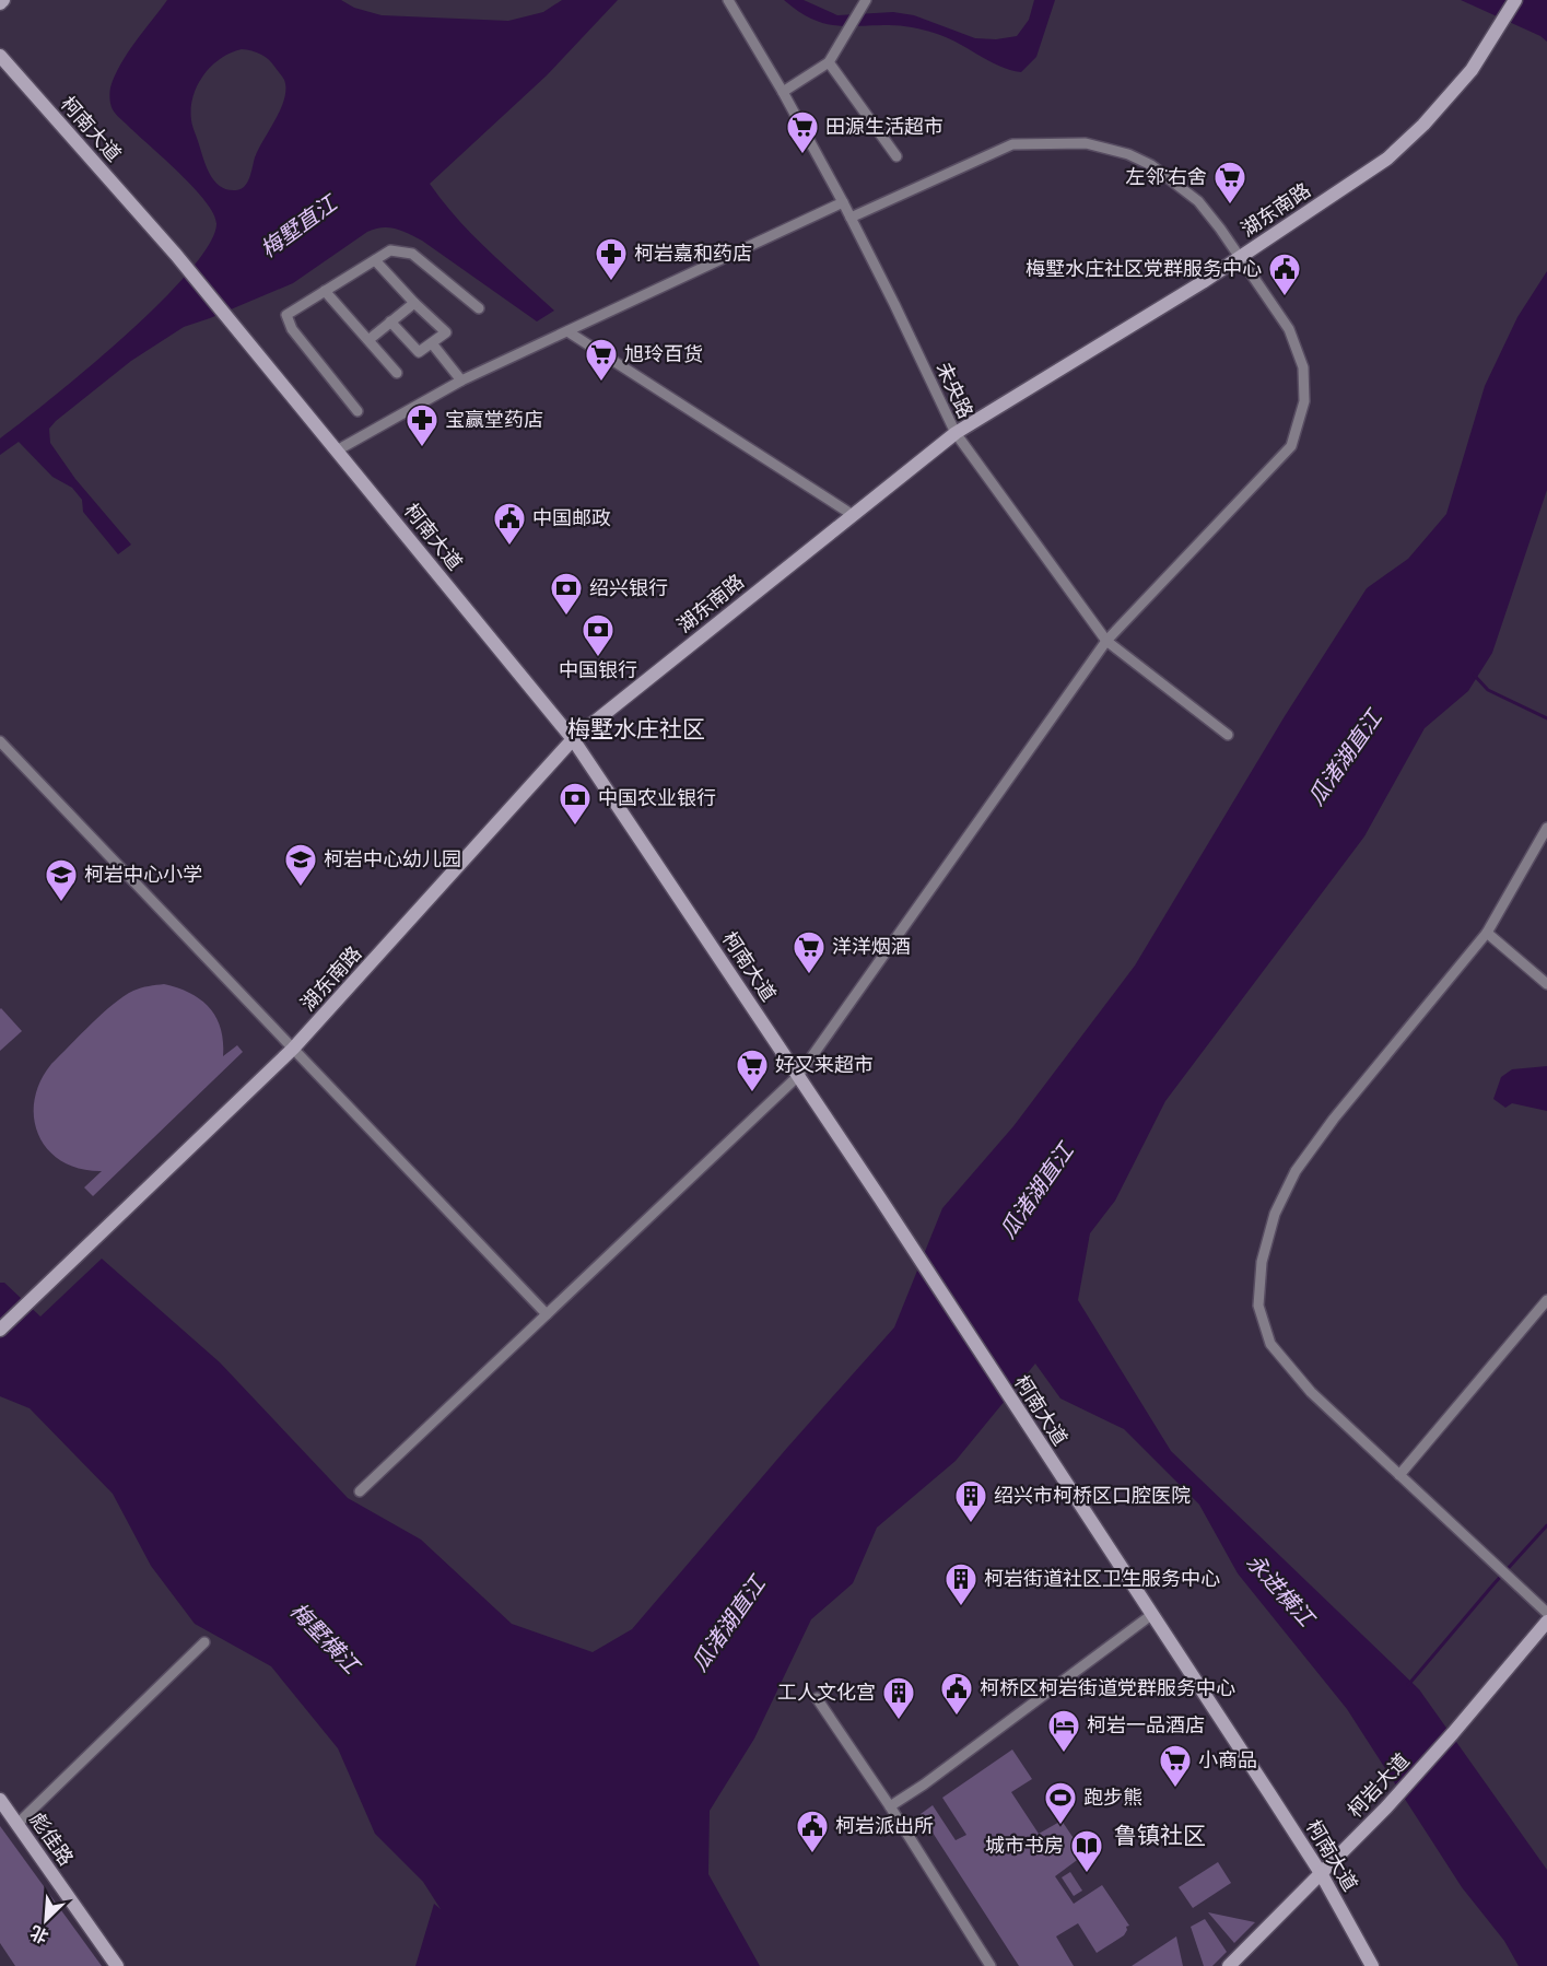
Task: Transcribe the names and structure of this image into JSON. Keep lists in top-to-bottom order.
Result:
{
  "streets": {
    "street": [
      "柯南大道",
      "湖东南路",
      "未央路",
      "柯岩大道",
      "彪佳路"
    ]
  },
  "crossings": [
    ["柯南大道", "湖东南路"],
    ["柯南大道", "柯岩大道"],
    ["湖东南路", "未央路"]
  ],
  "districts": ["梅墅水庄社区", "鲁镇社区"],
  "water": [
    "梅墅直江",
    "瓜渚湖直江",
    "永进横江",
    "梅墅横江"
  ],
  "places": {
    "supermarket": [
      "田源生活超市",
      "左邻˙右舍",
      "旭玲百货",
      "洋洋烟酒",
      "好又来超市",
      "小商品"
    ],
    "pharmacy": ["柯岩嘉和药店", "宝赢堂药店"],
    "public building": [
      "梅墅水庄社区党群服务中心",
      "中国邮政",
      "柯桥区柯岩街道党群服务中心",
      "柯岩派出所"
    ],
    "bank": ["绍兴银行", "中国银行", "中国农业银行"],
    "school or university": ["柯岩中心幼儿园", "柯岩中心小学"],
    "building": ["绍兴市柯桥区口腔医院", "柯岩街道社区卫生服务中心", "工人文化宫"],
    "hotel": ["柯岩一品酒店"],
    "sports": ["跑步熊"],
    "library": ["城市书房"]
  },
  "north": "bottom left"
}
